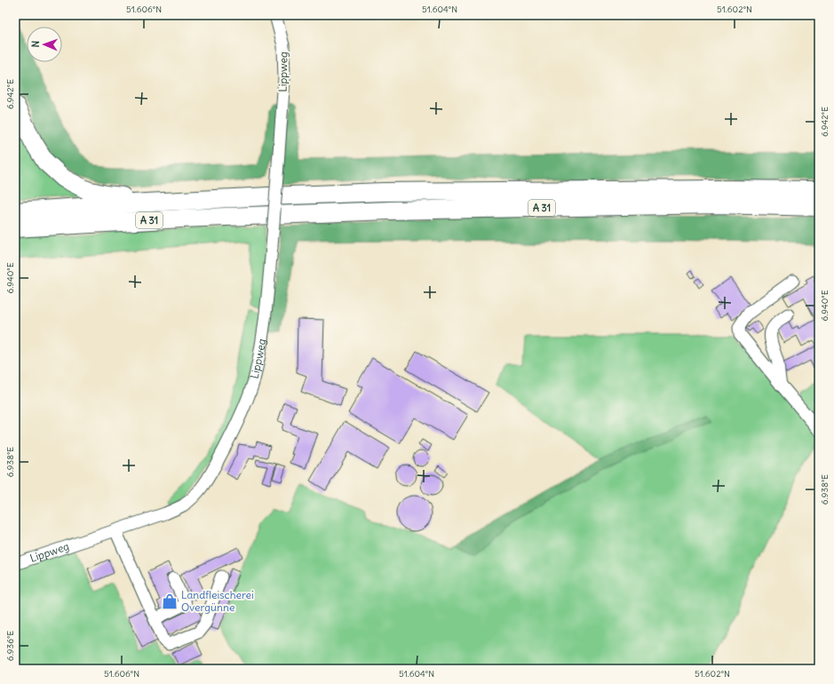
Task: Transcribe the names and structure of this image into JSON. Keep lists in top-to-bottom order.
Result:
{
  "streets": {
    "highway": ["A 31"],
    "street": ["Lippweg"]
  },
  "places": {
    "shop": ["Landfleischerei Overgünne"]
  },
  "north": "left",
  "coordinates": [
    "51.606°N",
    "51.604°N",
    "51.602°N",
    "6.942°E",
    "6.940°E",
    "6.938°E",
    "6.936°E"
  ]
}
